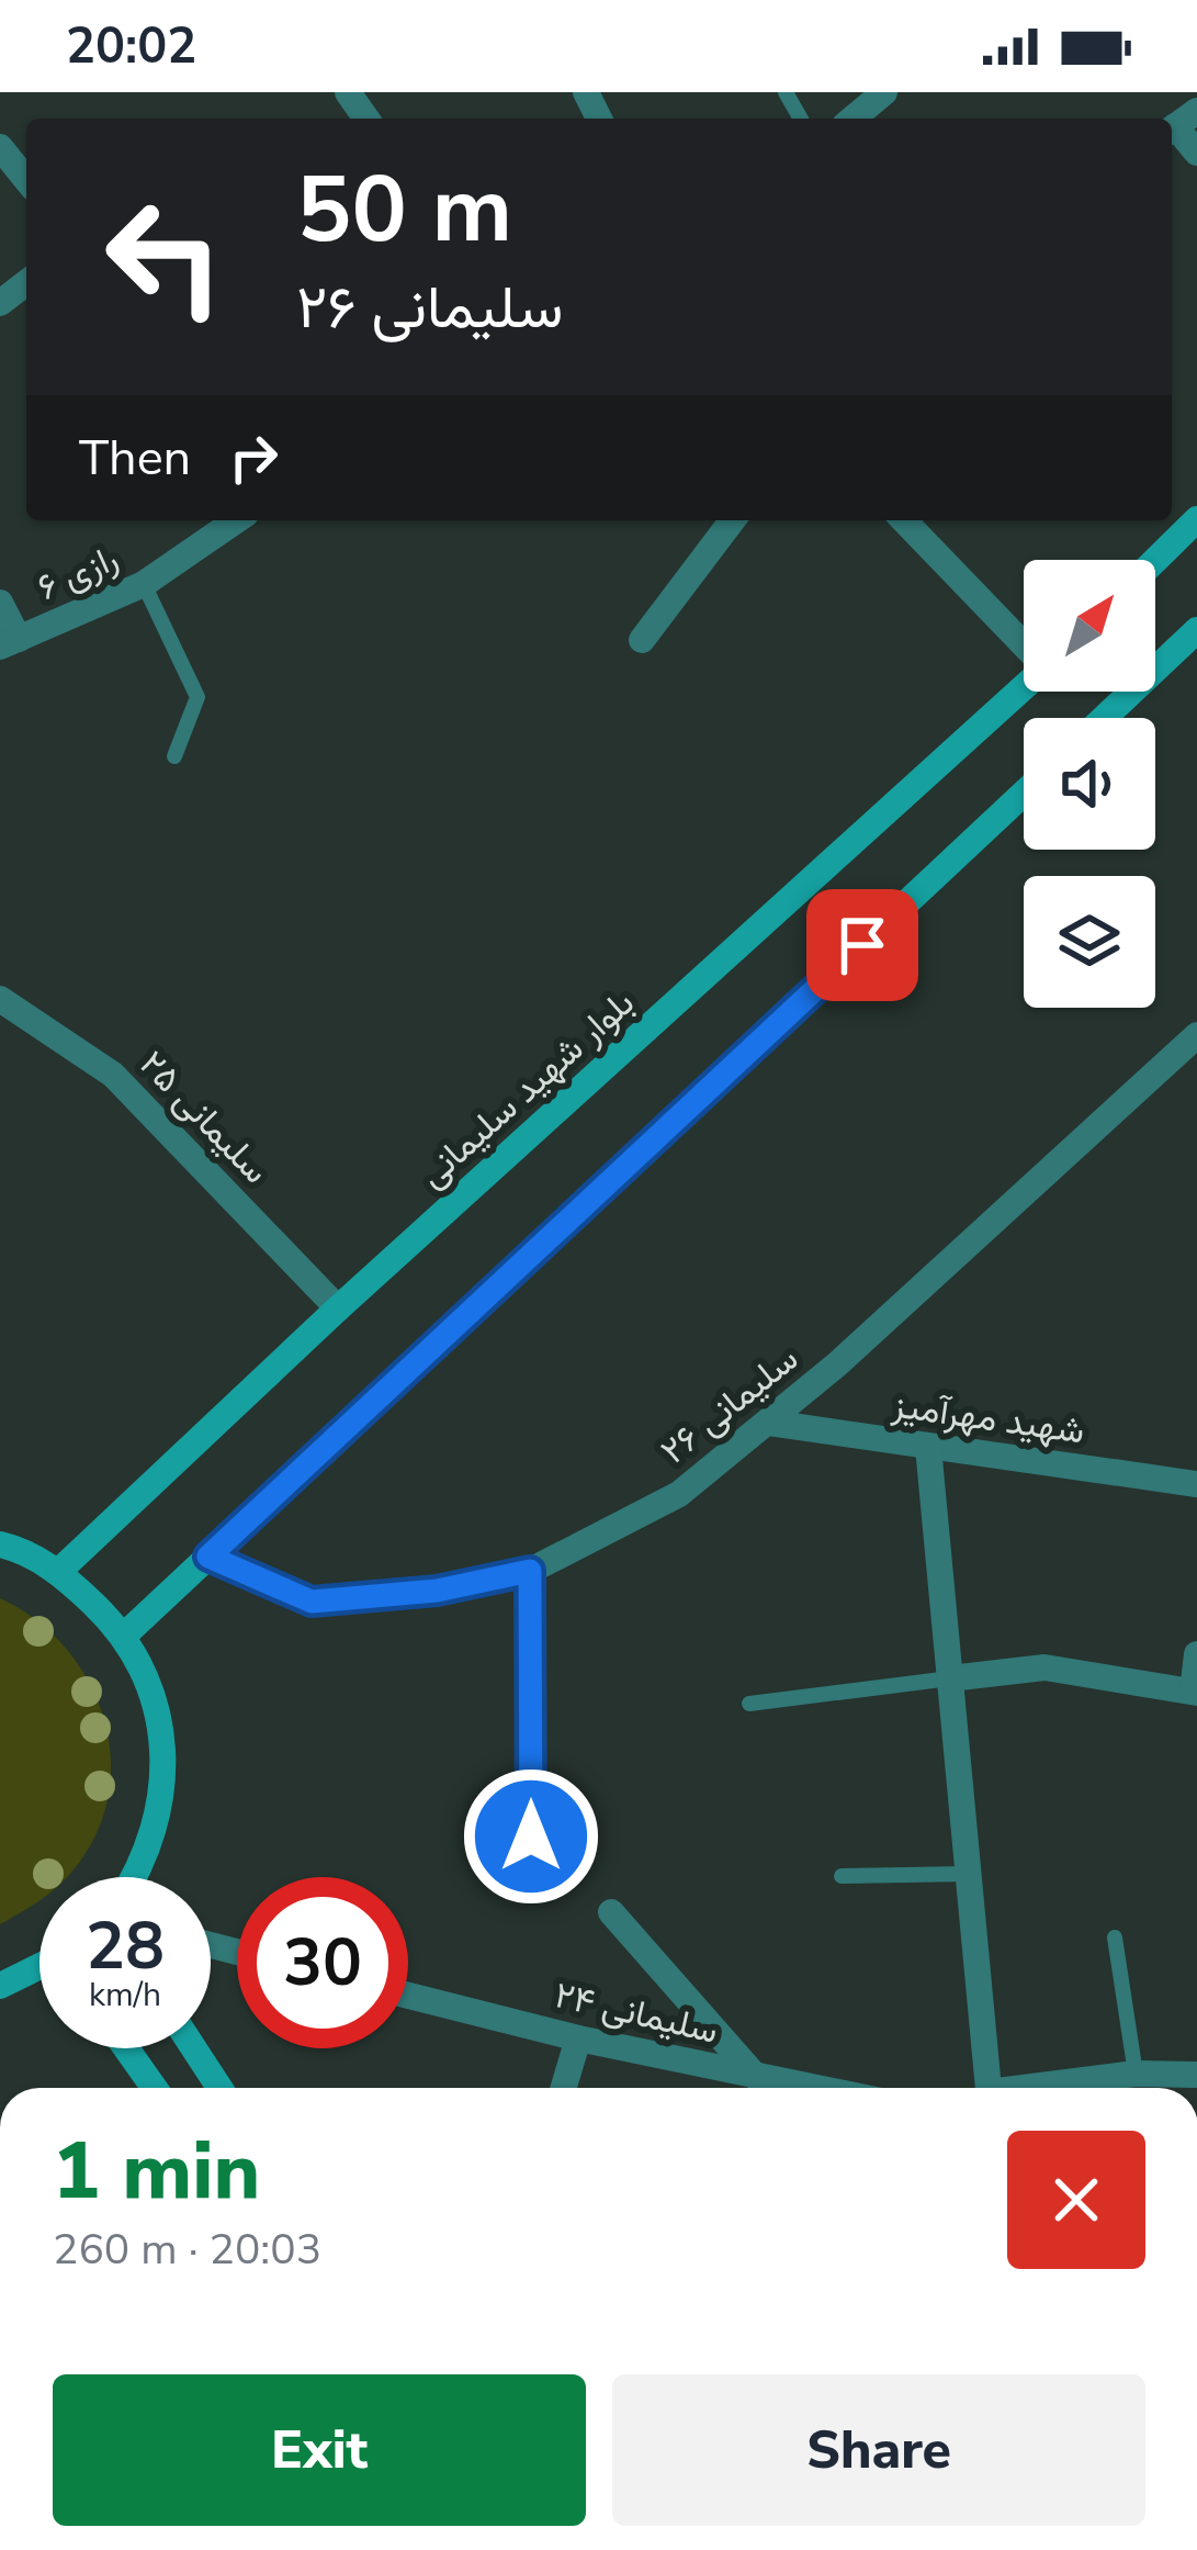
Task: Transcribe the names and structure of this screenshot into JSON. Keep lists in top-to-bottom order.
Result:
{
  "streets": {
    "main road": ["بلوار شهید سلیمانی"],
    "street": [
      "رازی ۶",
      "سلیمانی ۲۵",
      "سلیمانی ۲۶",
      "شهید مهرآمیز",
      "سلیمانی ۲۴"
    ]
  },
  "crossings": [
    ["بلوار شهید سلیمانی", "سلیمانی ۲۵"],
    ["سلیمانی ۲۶", "شهید مهرآمیز"]
  ],
  "north": "top right",
  "page": {
    "status": "20:02",
    "turn": ["50 m", "سلیمانی ۲۶"],
    "then": "Then",
    "speed": "28 km/h",
    "limit": "30",
    "heading": ["1 min", "260 m · 20:03"],
    "buttons": ["Exit", "Share"]
  }
}
